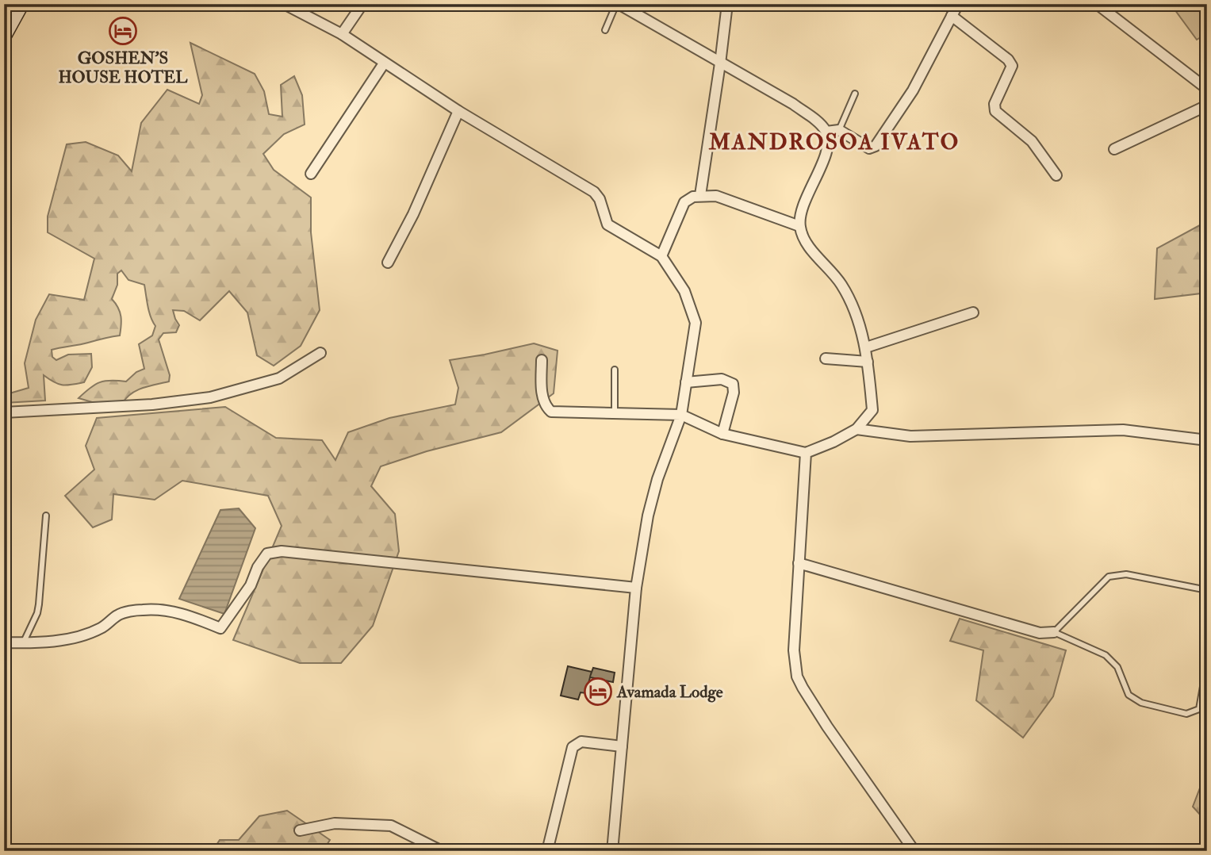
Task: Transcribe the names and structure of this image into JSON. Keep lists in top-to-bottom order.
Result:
{
  "districts": ["MANDROSOA IVATO"],
  "places": {
    "hotel": ["GOSHEN'S HOUSE HOTEL", "Avamada Lodge"]
  }
}
